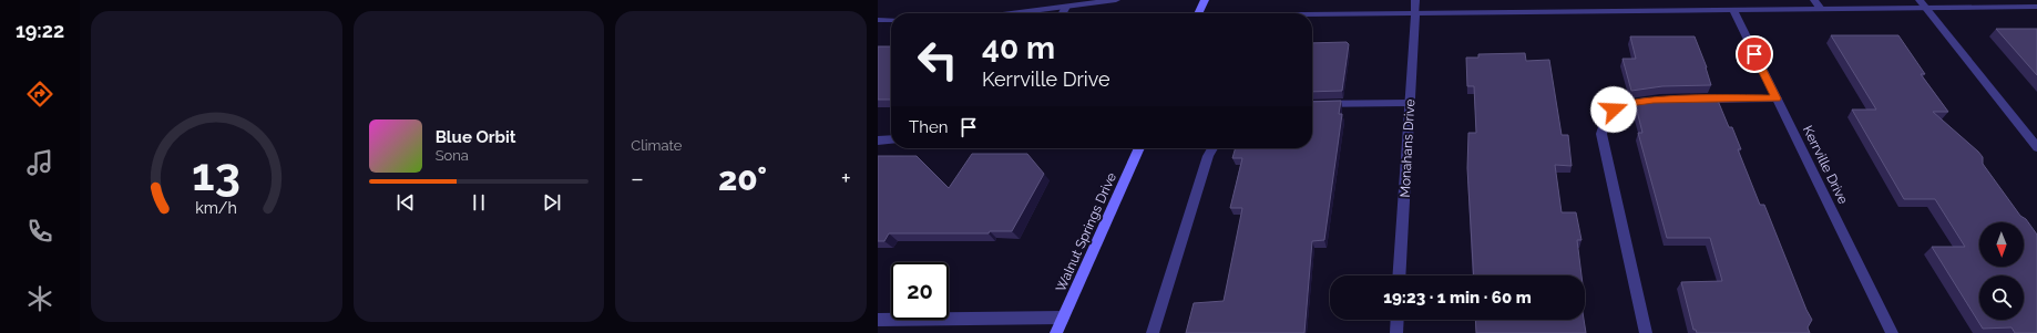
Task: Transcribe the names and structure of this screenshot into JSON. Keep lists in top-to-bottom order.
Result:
{
  "streets": {
    "street": ["Monahans Drive", "Kerrville Drive", "Walnut Springs Drive"]
  },
  "north": "bottom",
  "page": {
    "tabs": "19:22",
    "tile": "Climate",
    "turn": ["40 m", "Kerrville Drive"],
    "then": "Then",
    "song": ["Blue Orbit", "Sona"],
    "heat": ["−", "20°", "+"],
    "limit": "20",
    "trip": "19:23 · 1 min · 60 m",
    "gauge": ["13", "km/h"]
  }
}
